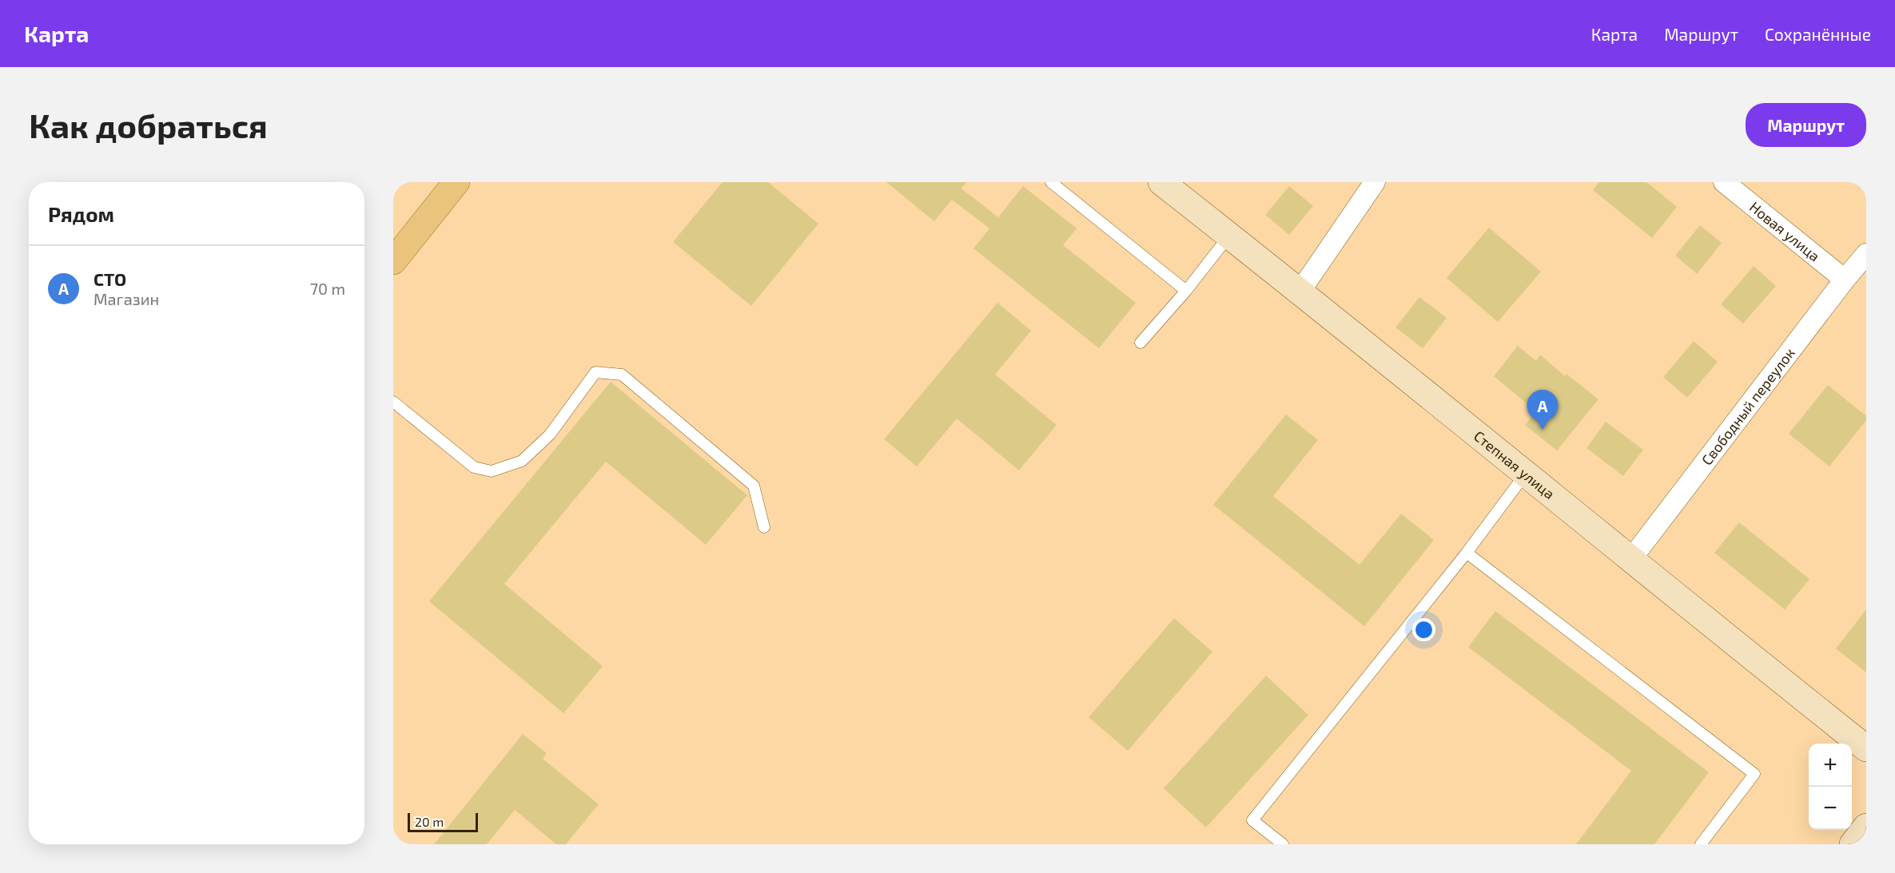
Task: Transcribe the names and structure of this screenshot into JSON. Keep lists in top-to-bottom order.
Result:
{
  "streets": {
    "main road": ["Степная улица"],
    "street": ["Новая улица", "Свободный переулок"]
  },
  "crossings": [
    ["Новая улица", "Свободный переулок"],
    ["Свободный переулок", "Степная улица"]
  ],
  "scale_bar": "20 m",
  "page": {
    "header": "Карта",
    "nav": ["Карта", "Маршрут", "Сохранённые"],
    "buttons": "Маршрут",
    "title": "Как добраться",
    "heading": "Рядом",
    "list": [
      {
        "mark": "A",
        "name": "СТО",
        "note": "Магазин",
        "value": "70 m"
      }
    ],
    "pins": "A",
    "map_buttons": ["+", "−"],
    "scale": "20 m"
  }
}
